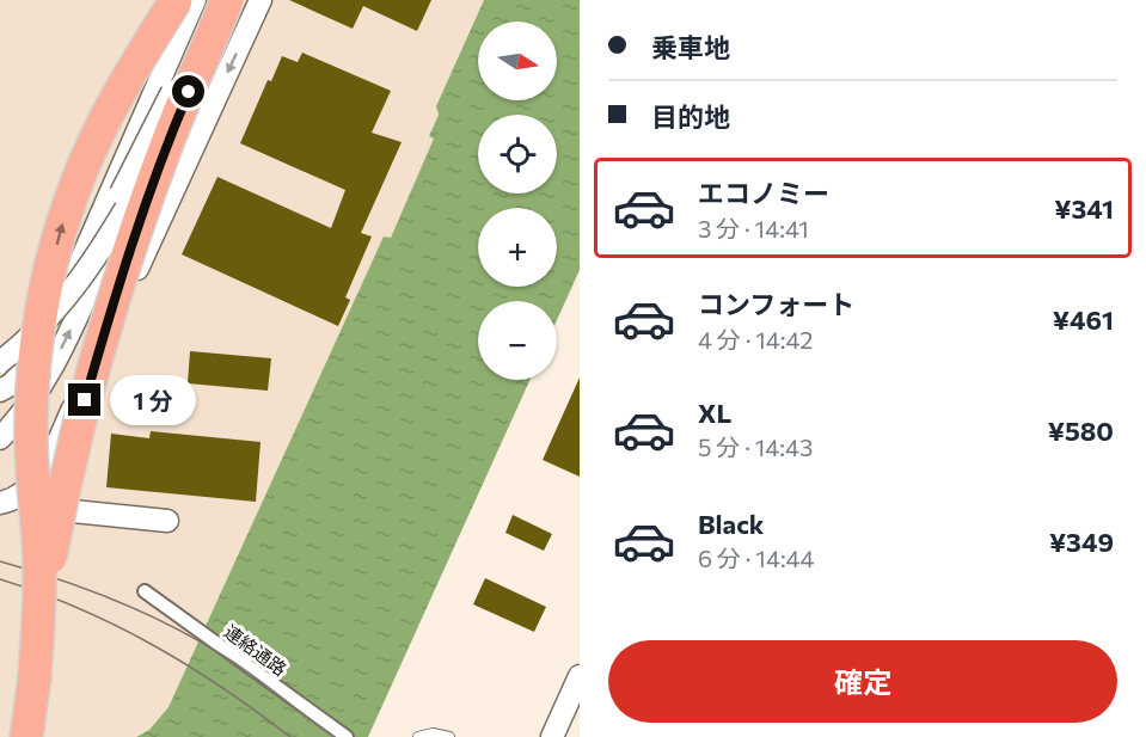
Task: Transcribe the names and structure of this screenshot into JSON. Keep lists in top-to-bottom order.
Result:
{
  "streets": {
    "street": ["連絡通路"]
  },
  "north": "right",
  "page": {
    "banner": ["乗車地", "目的地"],
    "map_buttons": ["+", "−"],
    "list": [
      {
        "name": "エコノミー",
        "note": "3 分 · 14:41",
        "value": "¥341"
      },
      {
        "name": "コンフォート",
        "note": "4 分 · 14:42",
        "value": "¥461"
      },
      {
        "name": "XL",
        "note": "5 分 · 14:43",
        "value": "¥580"
      },
      {
        "name": "Black",
        "note": "6 分 · 14:44",
        "value": "¥349"
      }
    ],
    "bubble": "1 分",
    "buttons": "確定"
  }
}
